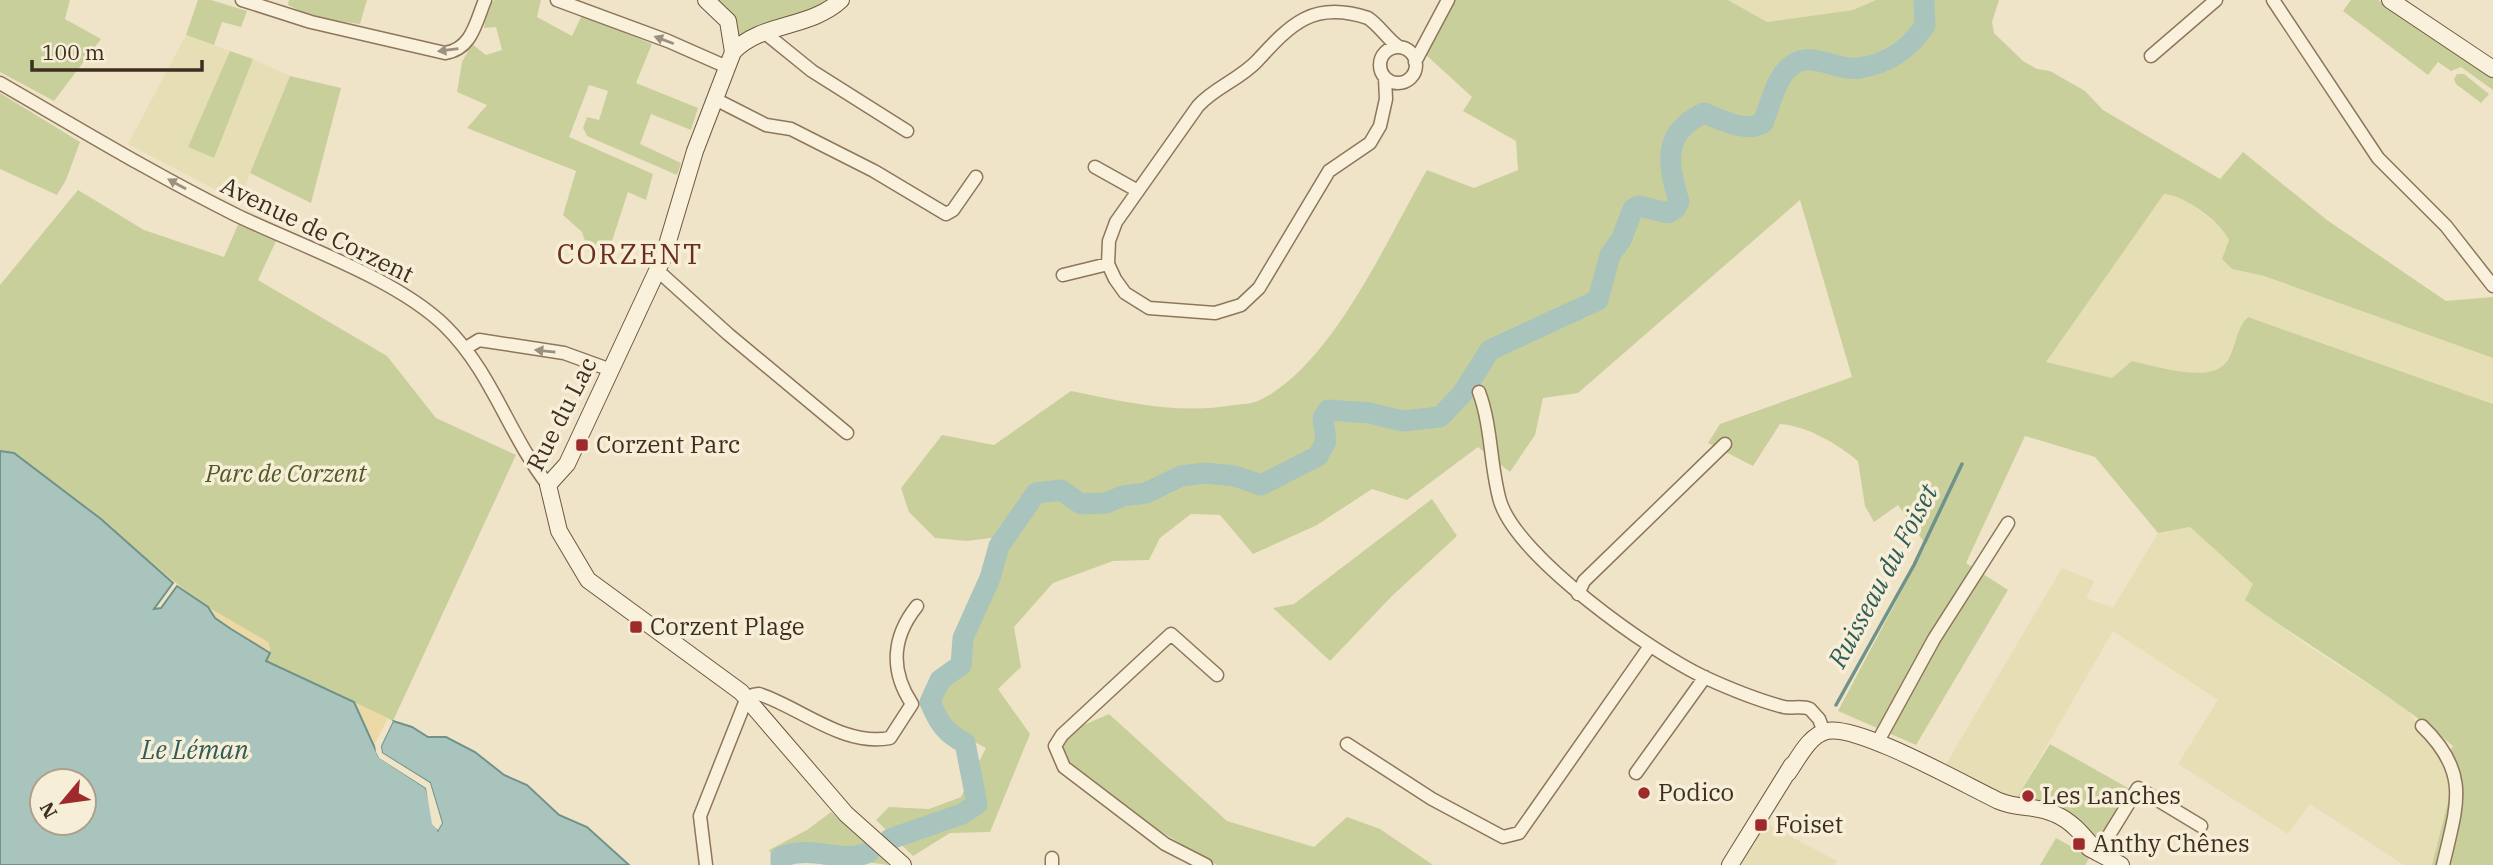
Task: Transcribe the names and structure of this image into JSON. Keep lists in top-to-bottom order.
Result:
{
  "streets": {
    "street": ["Avenue de Corzent", "Rue du Lac"]
  },
  "crossings": [
    ["Avenue de Corzent", "Rue du Lac"]
  ],
  "one_way": ["Avenue de Corzent"],
  "districts": ["CORZENT"],
  "water": ["Ruisseau du Foiset", "Le Léman"],
  "parks": ["Parc de Corzent"],
  "places": {
    "transit": [
      "Corzent Parc",
      "Corzent Plage",
      "Foiset",
      "Anthy Chênes"
    ],
    "other": ["Podico", "Les Lanches"]
  },
  "scale_bar": "100 m",
  "north": "bottom left"
}
